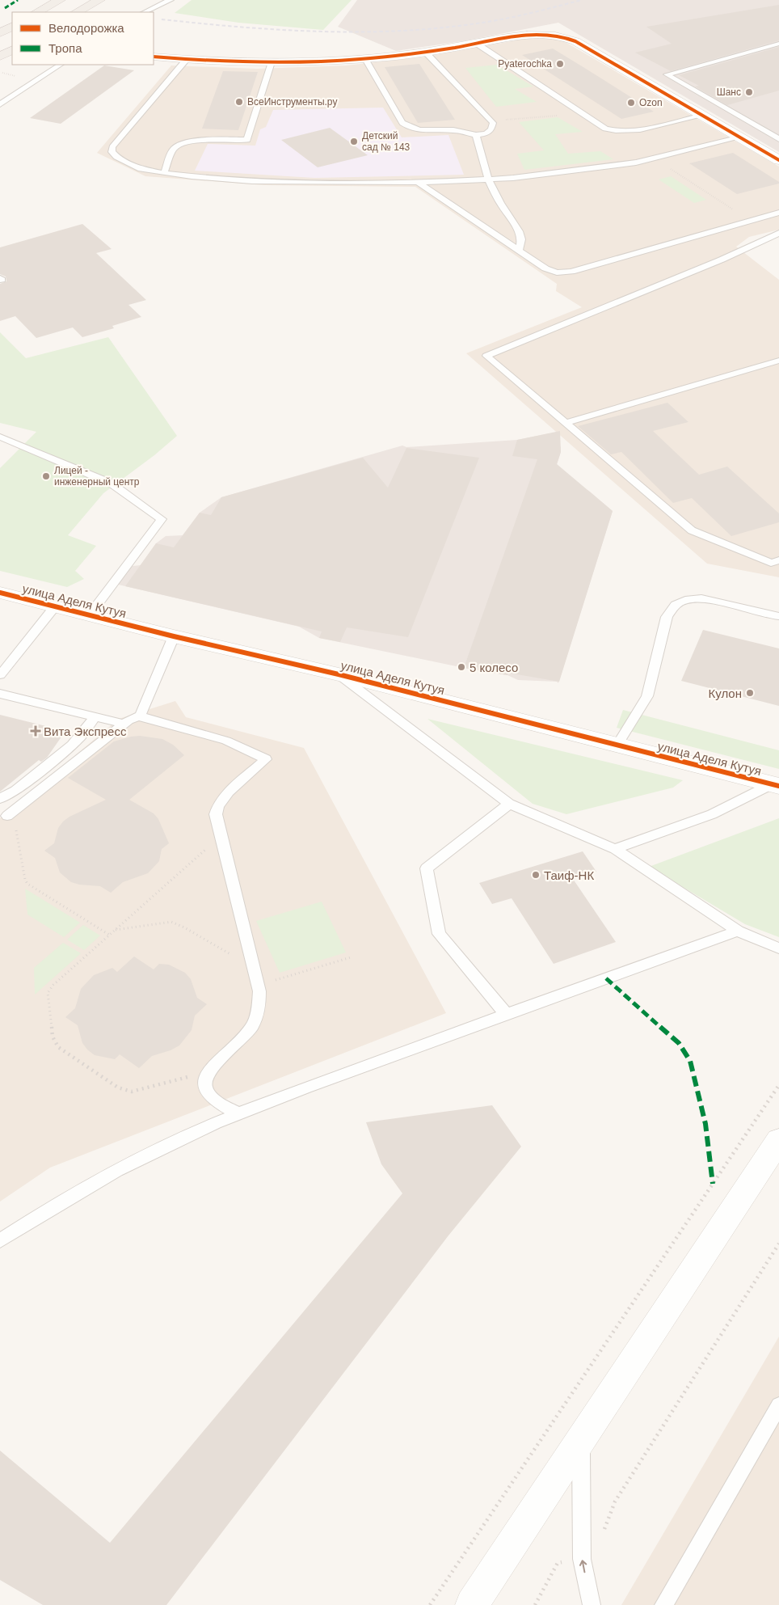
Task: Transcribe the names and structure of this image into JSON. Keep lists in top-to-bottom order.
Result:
{
  "streets": {
    "street": ["улица Аделя Кутуя"]
  },
  "places": {
    "other": [
      "Pyaterochka",
      "Шанс",
      "ВсеИнструменты.ру",
      "Ozon",
      "Детский сад № 143",
      "Лицей - инженерный центр",
      "5 колесо",
      "Кулон",
      "Таиф-НК"
    ],
    "health": ["Вита Экспресс"]
  },
  "legend": ["Велодорожка", "Тропа"]
}
